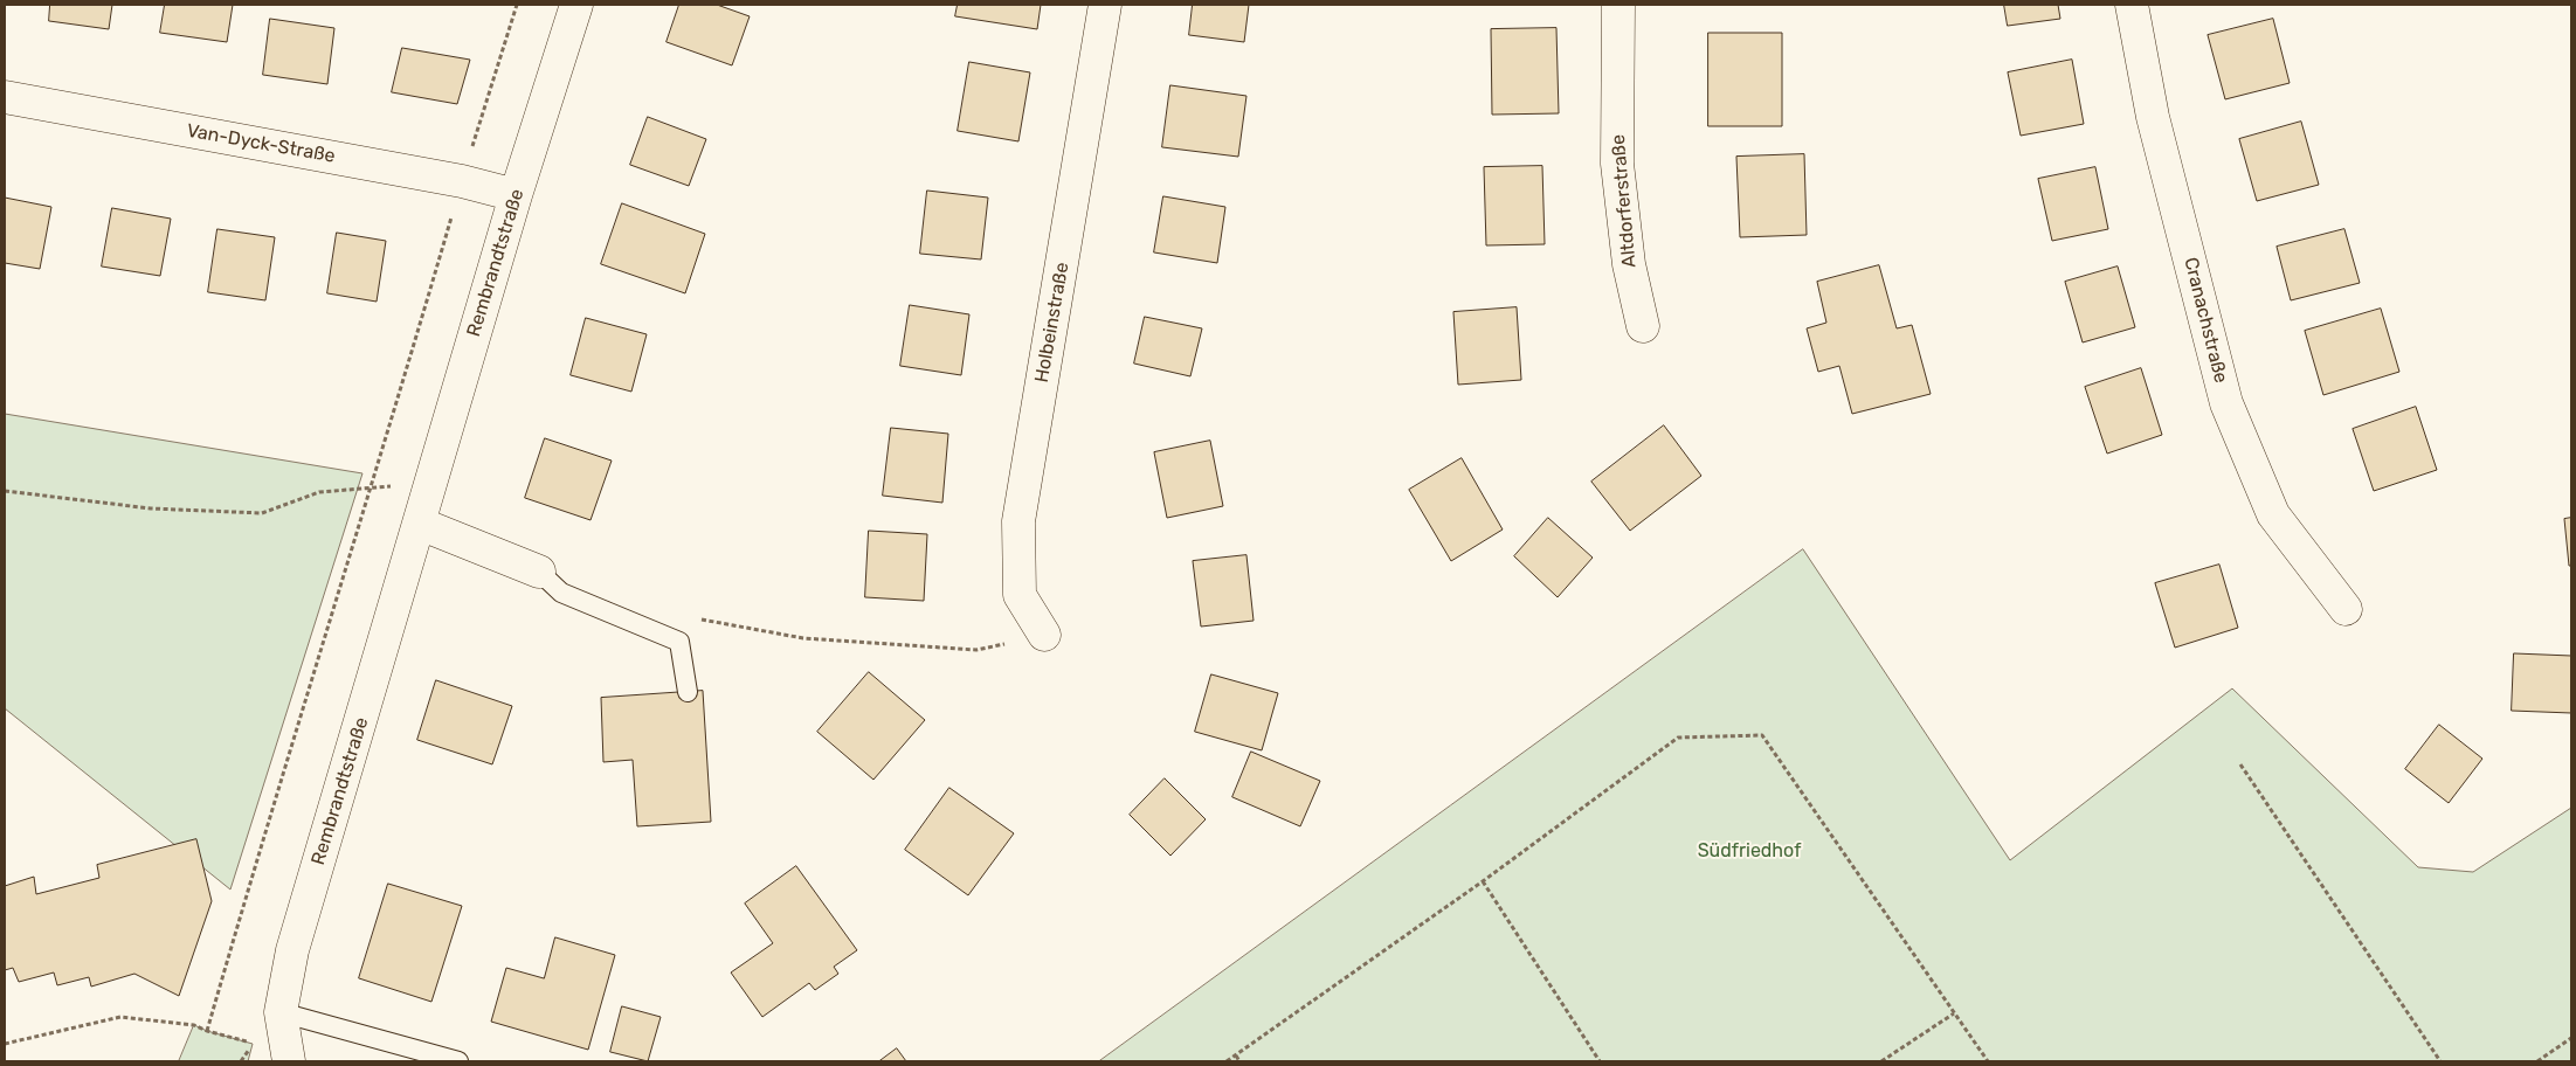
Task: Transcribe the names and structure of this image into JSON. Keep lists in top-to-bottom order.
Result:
{
  "streets": {
    "street": [
      "Van-Dyck-Straße",
      "Altdorferstraße",
      "Rembrandtstraße",
      "Cranachstraße",
      "Holbeinstraße"
    ]
  },
  "crossings": [
    ["Van-Dyck-Straße", "Rembrandtstraße"]
  ],
  "parks": ["Südfriedhof"]
}
